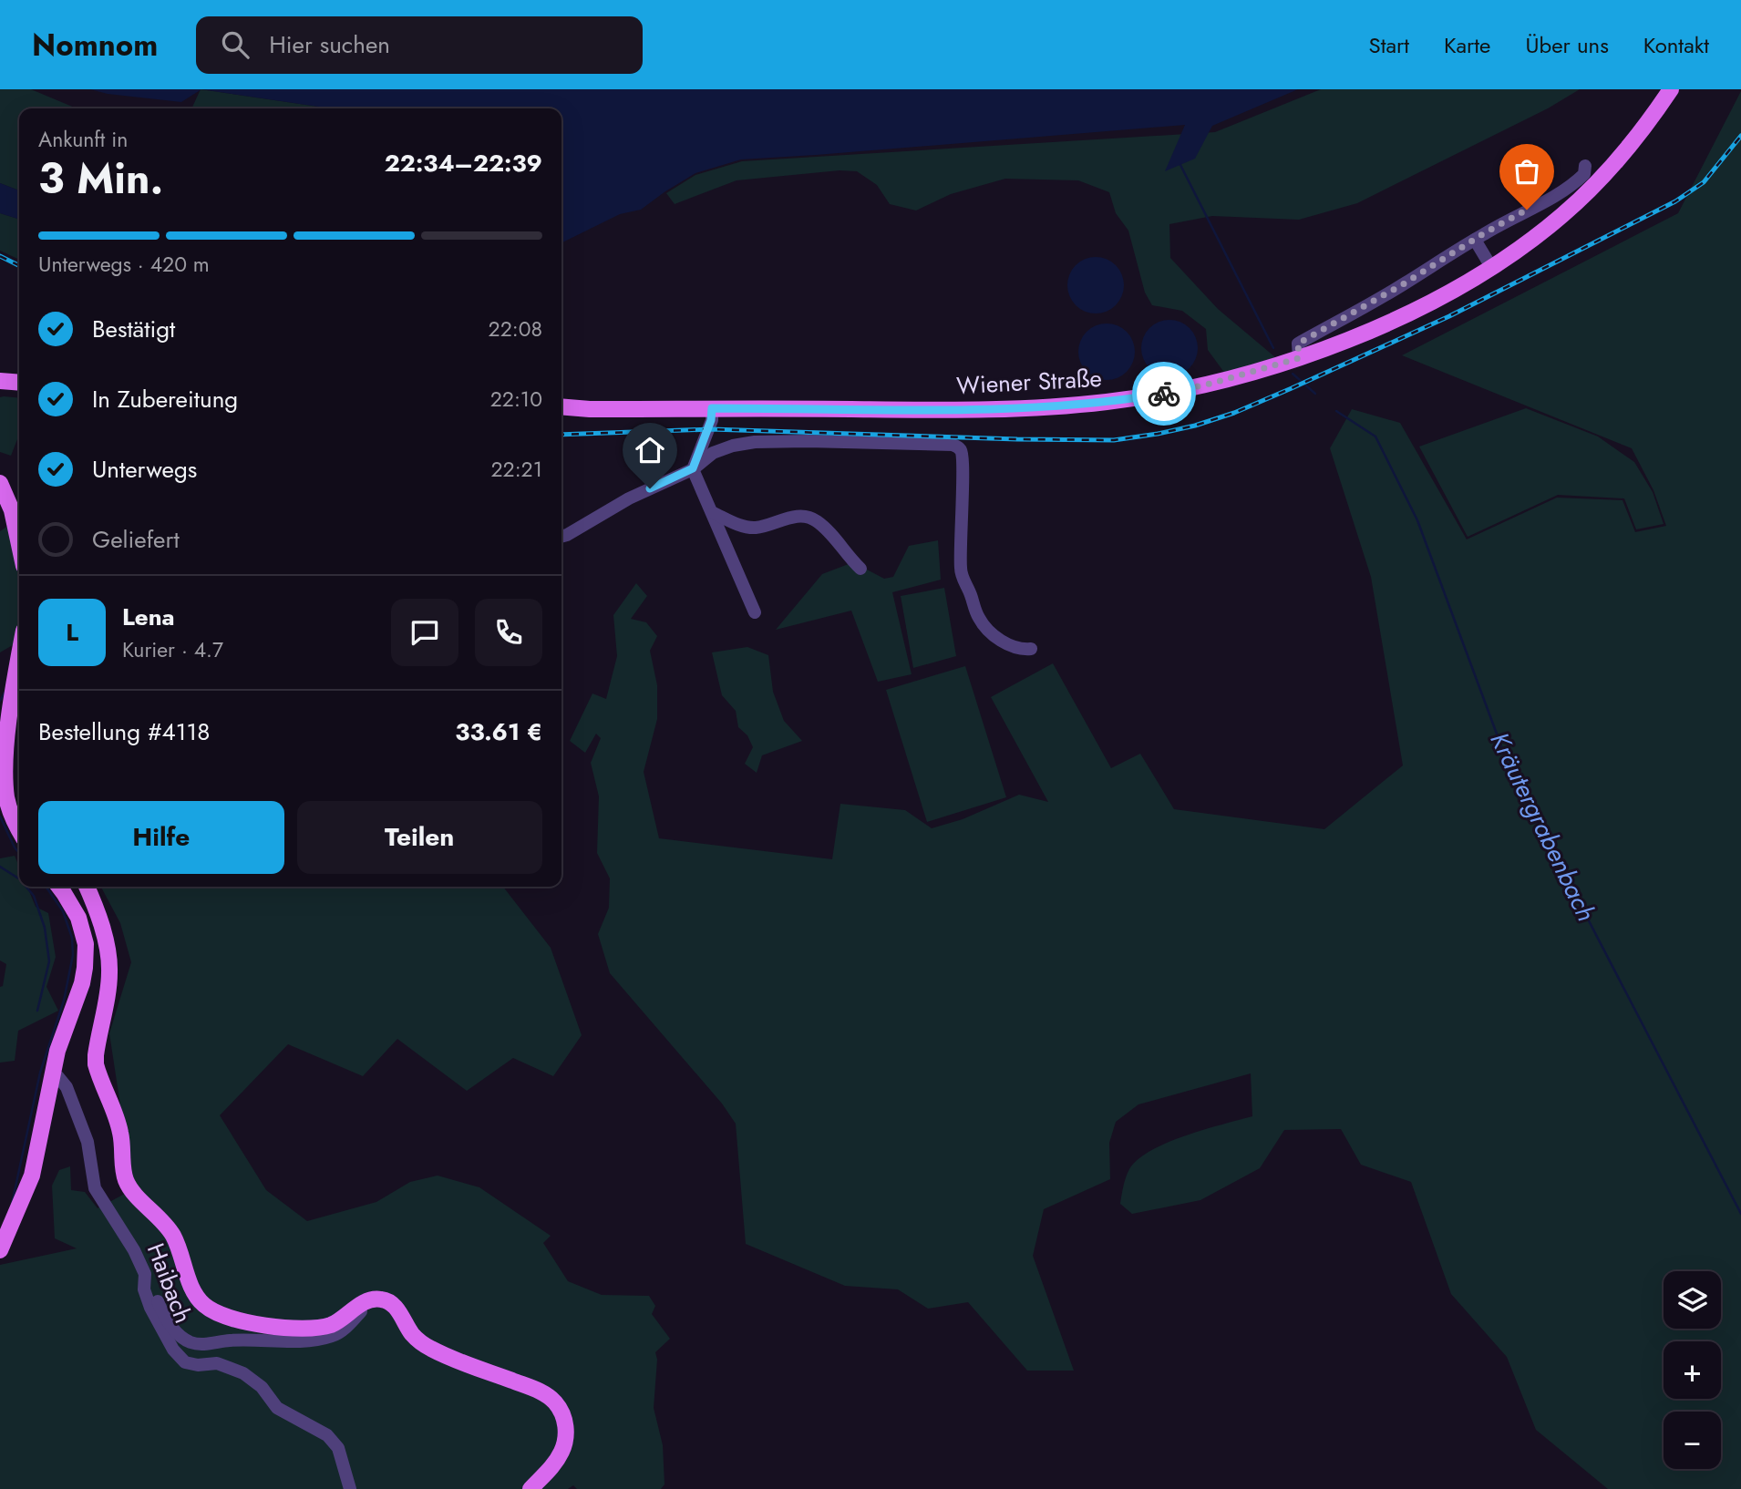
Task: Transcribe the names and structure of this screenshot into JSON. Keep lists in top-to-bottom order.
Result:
{
  "streets": {
    "main road": ["Wiener Straße"],
    "street": ["Haibach"]
  },
  "water": ["Kräutergrabenbach"],
  "page": {
    "header": "Nomnom",
    "search": "Hier suchen",
    "nav": [
      "Start",
      "Karte",
      "Über uns",
      "Kontakt"
    ],
    "heading": ["3 Min.", "Ankunft in", "22:34–22:39"],
    "panel": [
      "Lena",
      "Kurier · 4.7",
      "Bestellung #4118",
      "33.61 €"
    ],
    "bar": "Unterwegs · 420 m",
    "list": [
      ["Bestätigt", "22:08"],
      ["In Zubereitung", "22:10"],
      ["Unterwegs", "22:21"],
      "Geliefert"
    ],
    "round": "L",
    "buttons": ["Hilfe", "Teilen"],
    "map_buttons": ["+", "−"]
  }
}
